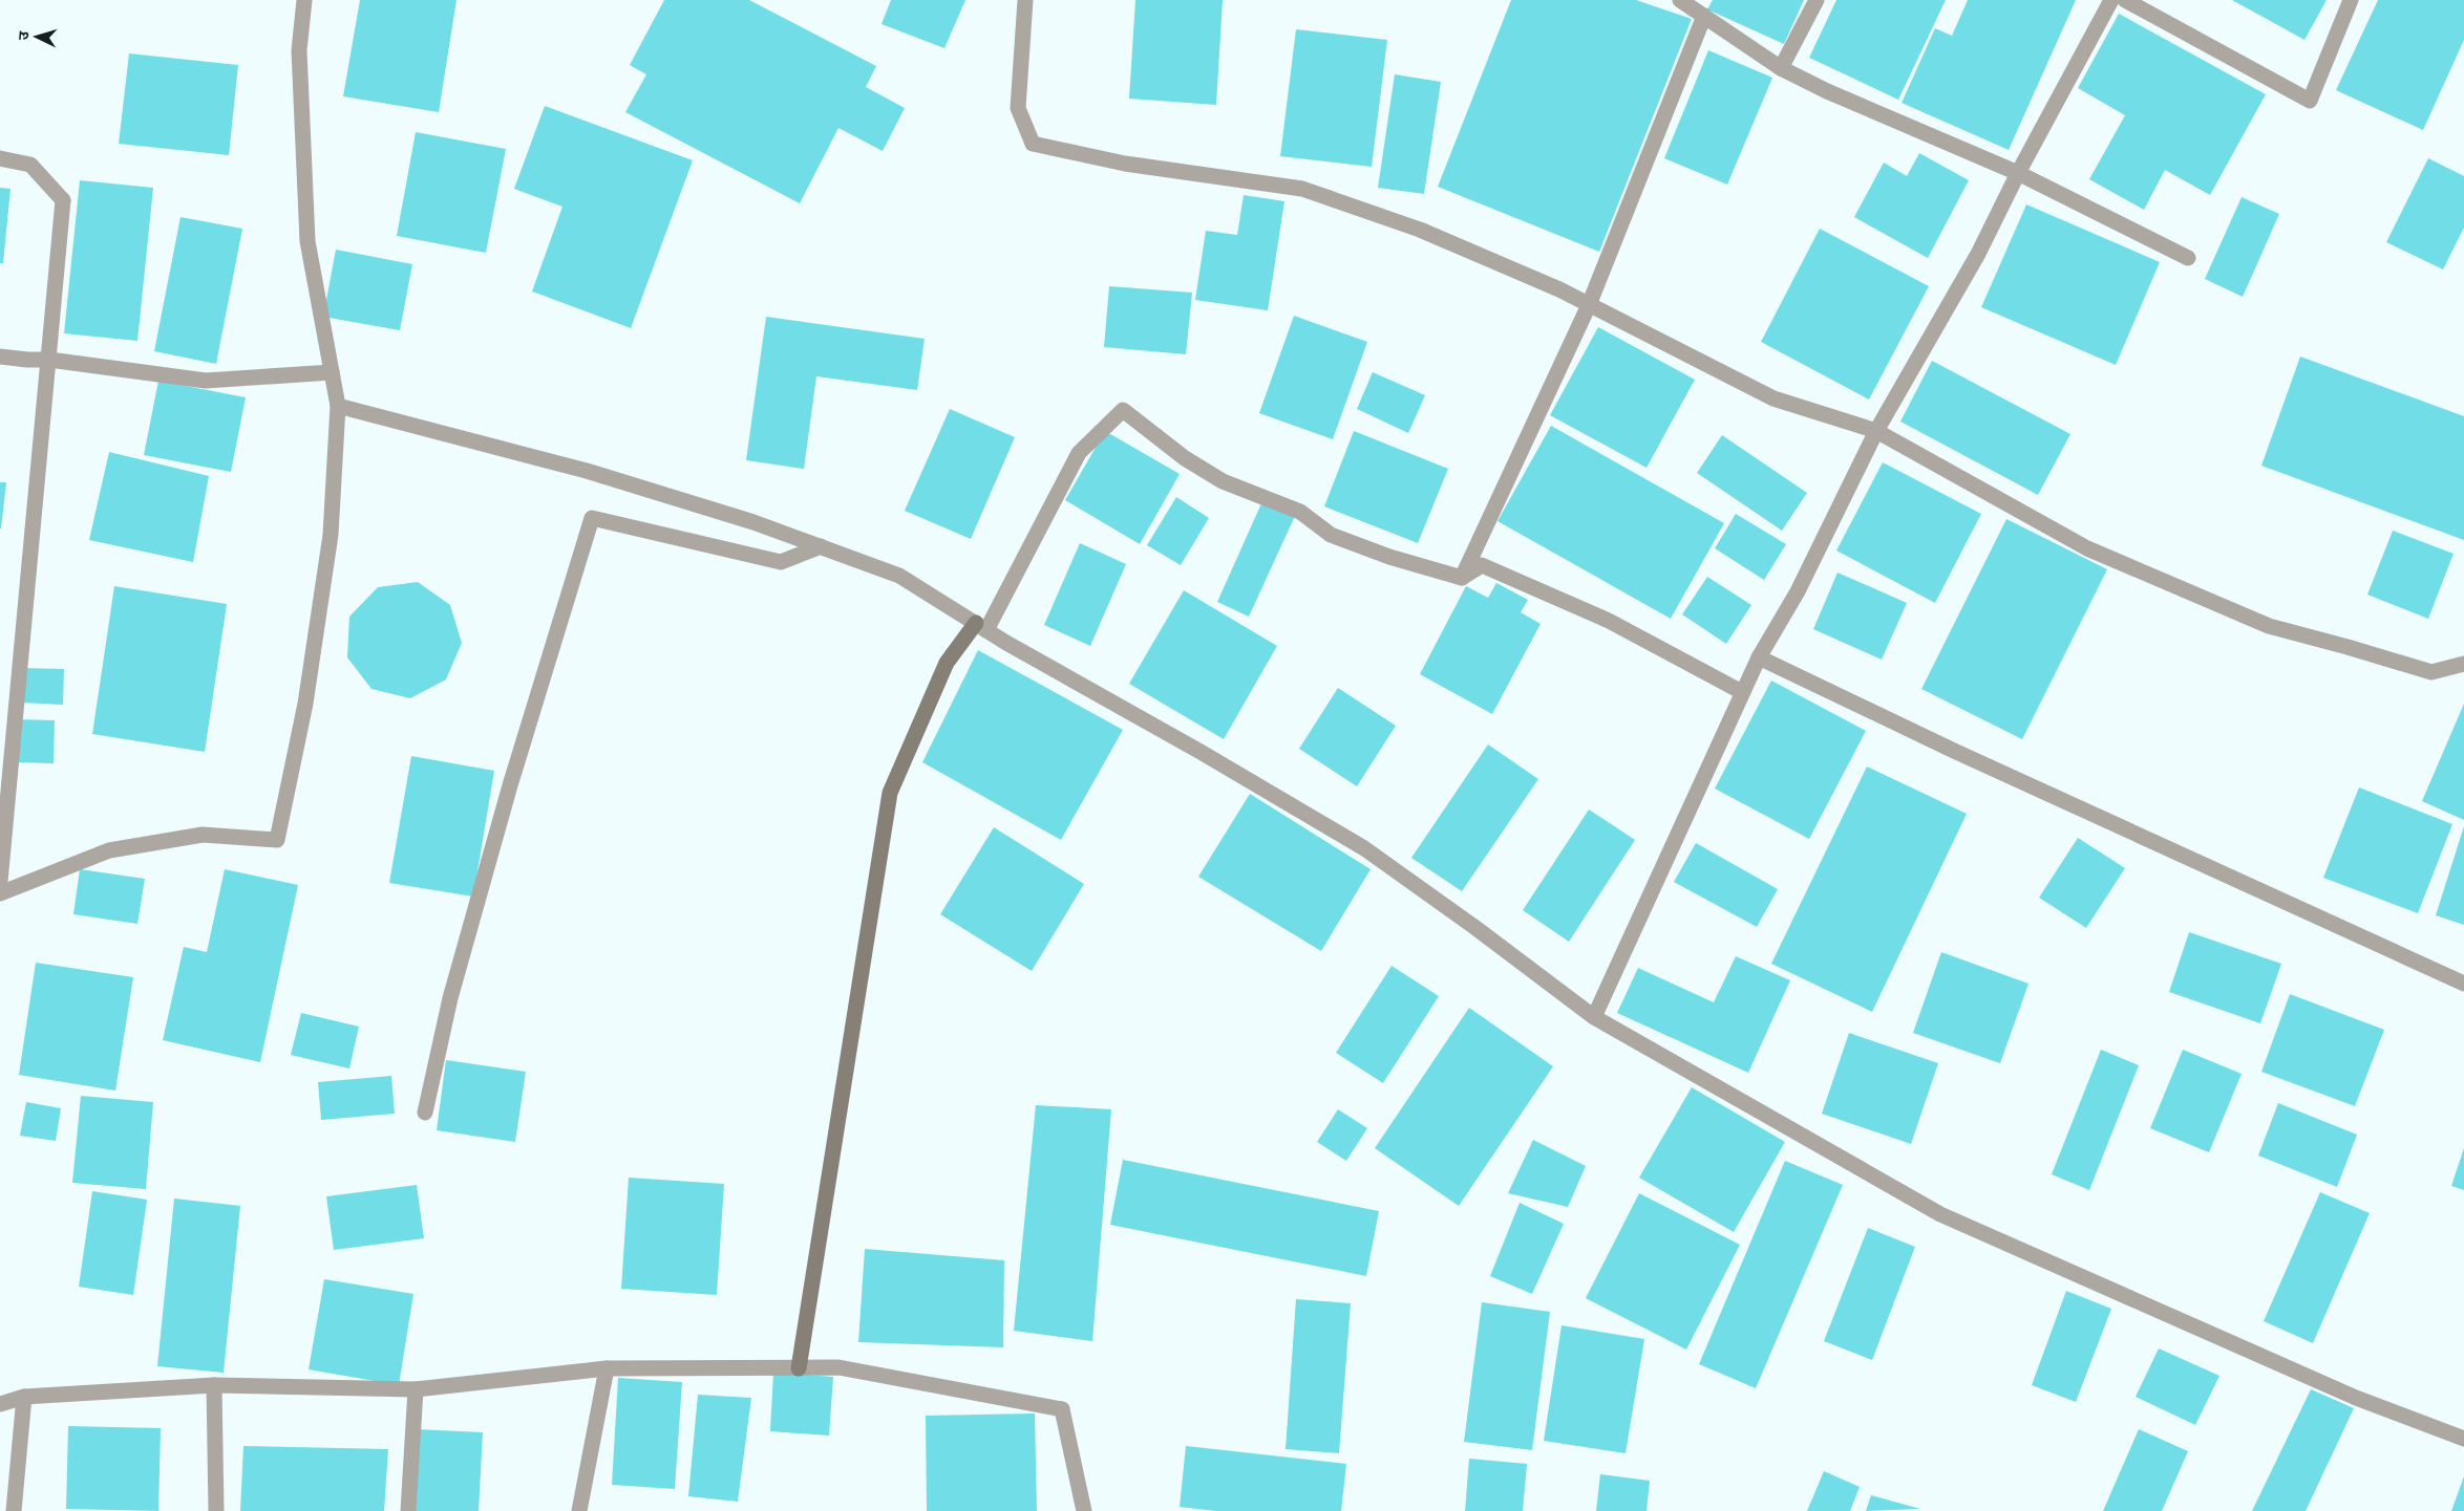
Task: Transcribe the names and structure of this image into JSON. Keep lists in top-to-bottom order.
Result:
{
  "north": "left"
}
